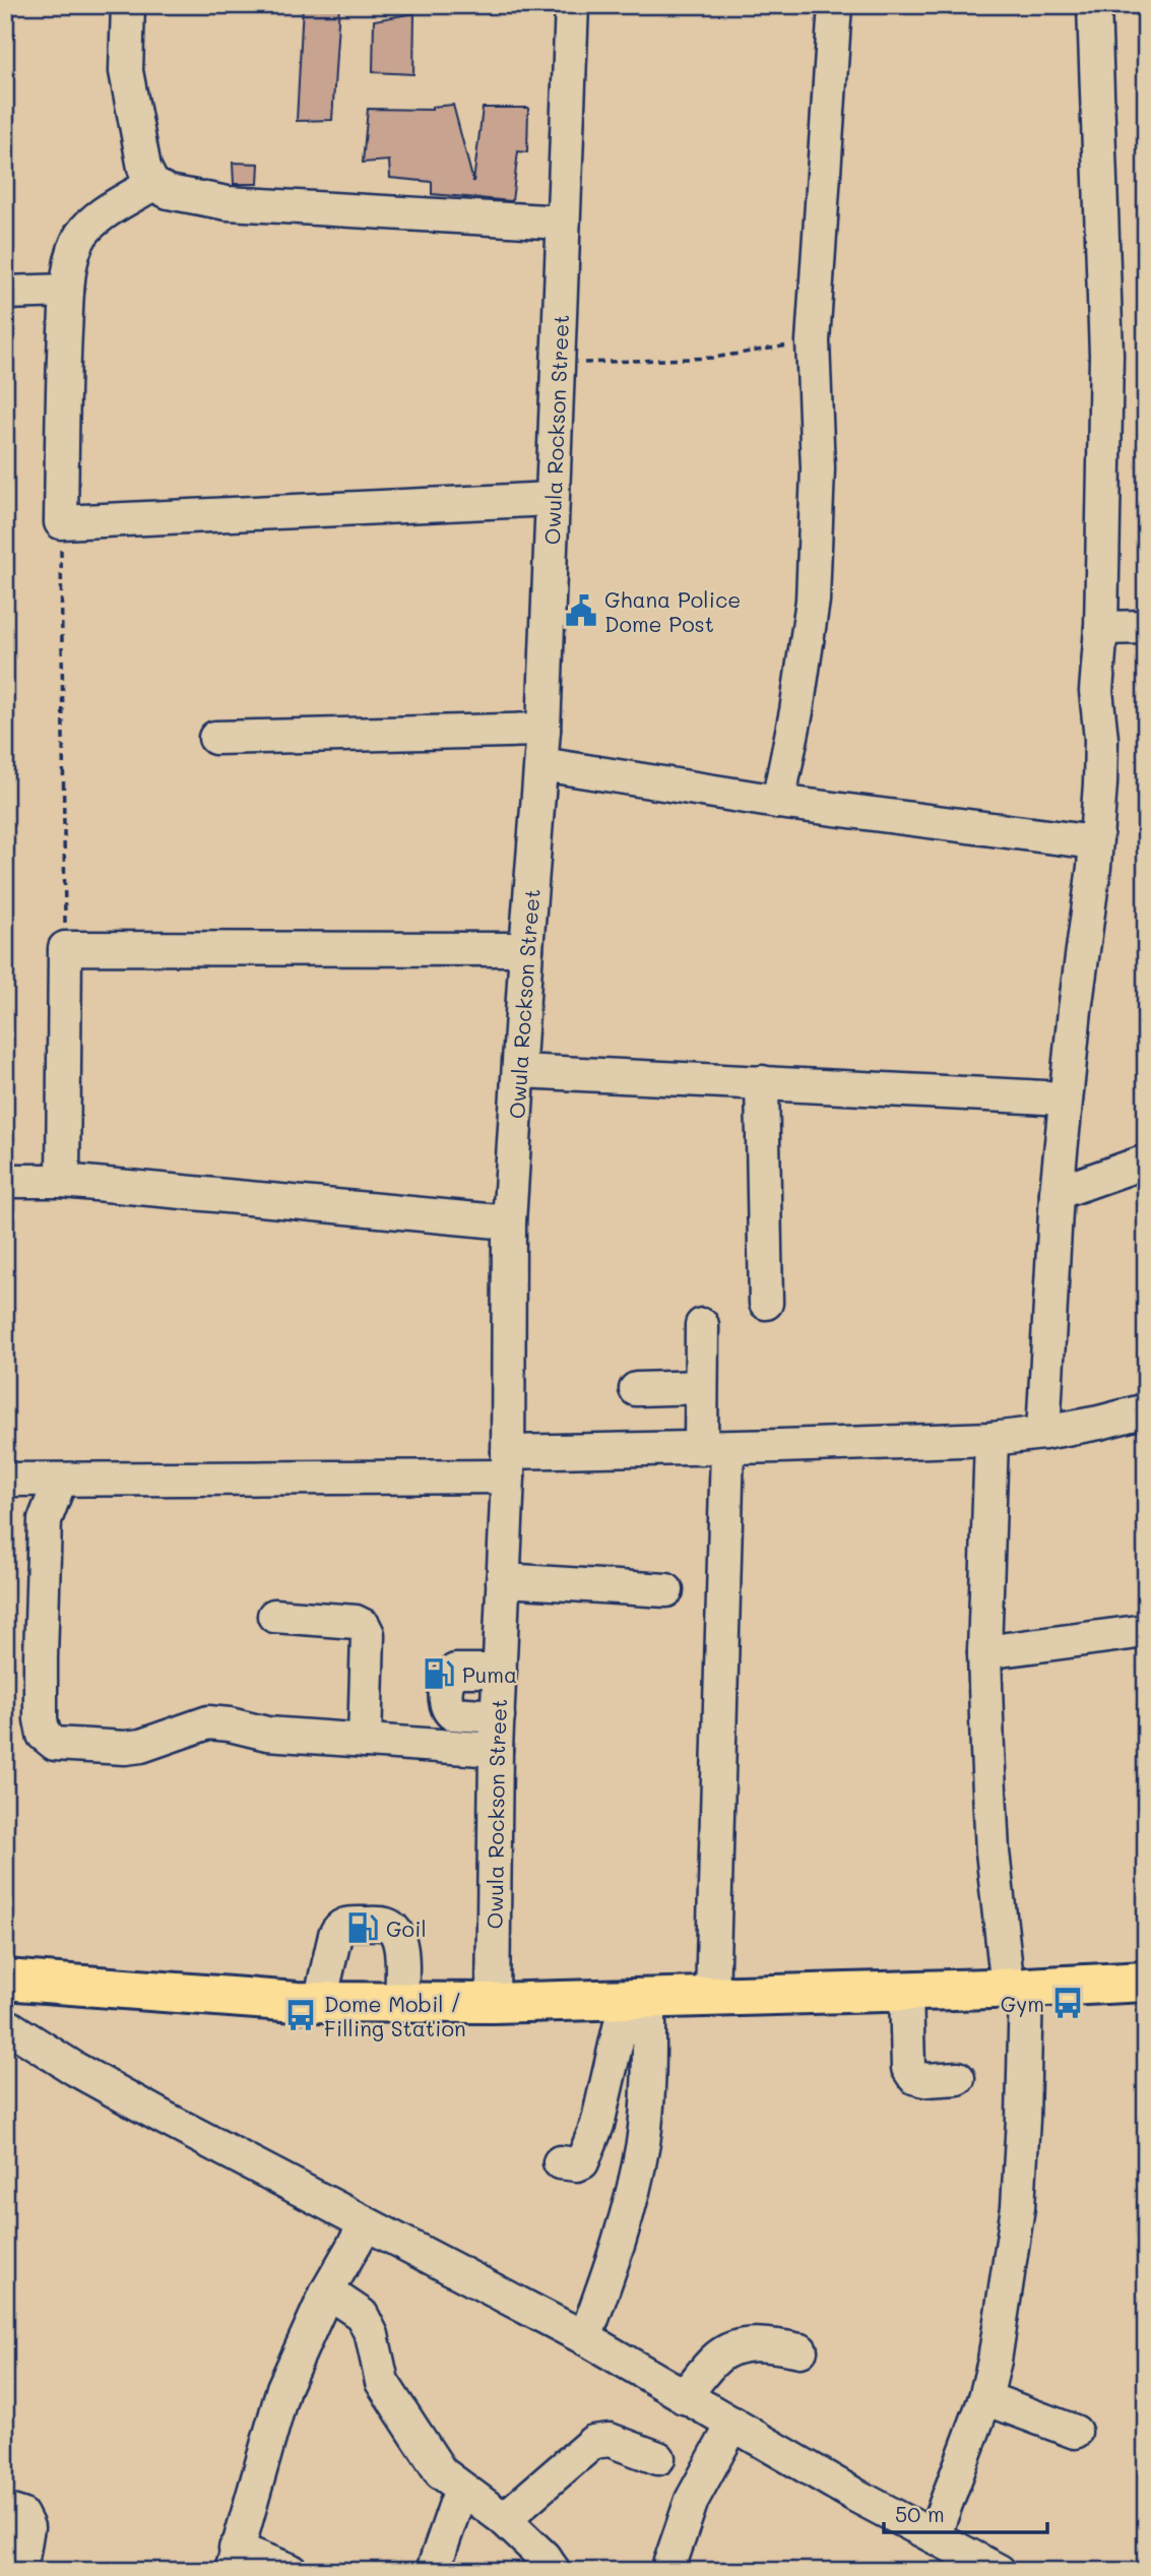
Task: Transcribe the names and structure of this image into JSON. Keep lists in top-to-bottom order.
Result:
{
  "streets": {
    "street": ["Owula Rockson Street"]
  },
  "places": {
    "public building": ["Ghana Police Dome Post"],
    "fuel station": ["Puma", "Goil"],
    "bus stop": ["Gym", "Dome Mobil / Filling Station"]
  },
  "scale_bar": "50 m"
}
